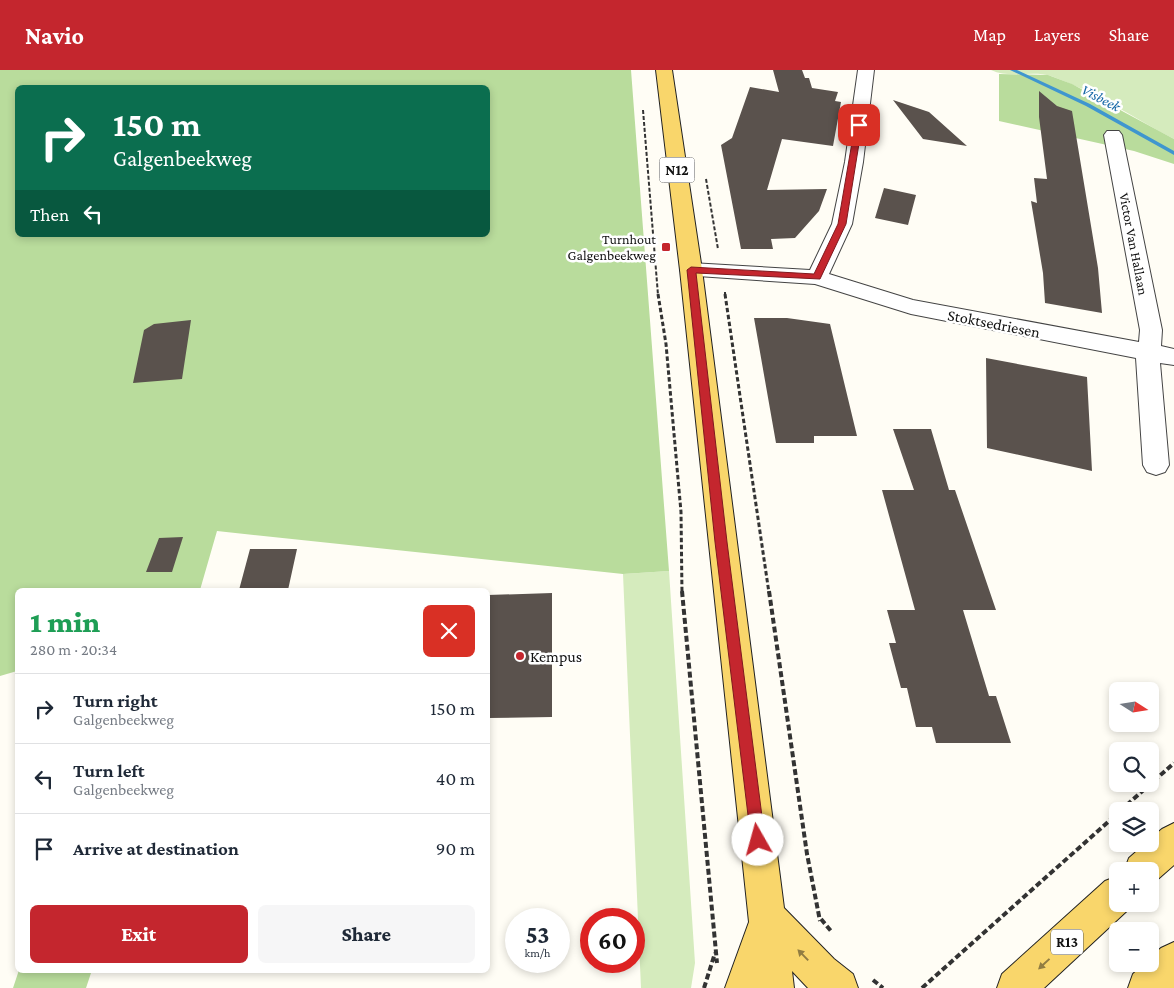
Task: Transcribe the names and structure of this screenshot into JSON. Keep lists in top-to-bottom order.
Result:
{
  "streets": {
    "main road": ["N12", "R13"],
    "street": ["Victor Van Hallaan", "Stoktsedriesen"]
  },
  "crossings": [
    ["N12", "Stoktsedriesen"],
    ["Victor Van Hallaan", "Stoktsedriesen"]
  ],
  "water": ["Visbeek"],
  "places": {
    "transit": ["Turnhout Galgenbeekweg"],
    "other": ["Kempus"]
  },
  "north": "right",
  "page": {
    "header": "Navio",
    "nav": ["Map", "Layers", "Share"],
    "turn": ["150 m", "Galgenbeekweg"],
    "then": "Then",
    "heading": ["1 min", "280 m · 20:34"],
    "list": [
      {
        "name": "Turn right",
        "note": "Galgenbeekweg",
        "value": "150 m"
      },
      {
        "name": "Turn left",
        "note": "Galgenbeekweg",
        "value": "40 m"
      },
      {
        "name": "Arrive at destination",
        "value": "90 m"
      }
    ],
    "map_buttons": ["+", "−"],
    "buttons": ["Exit", "Share"],
    "speed": "53 km/h",
    "limit": "60"
  }
}
